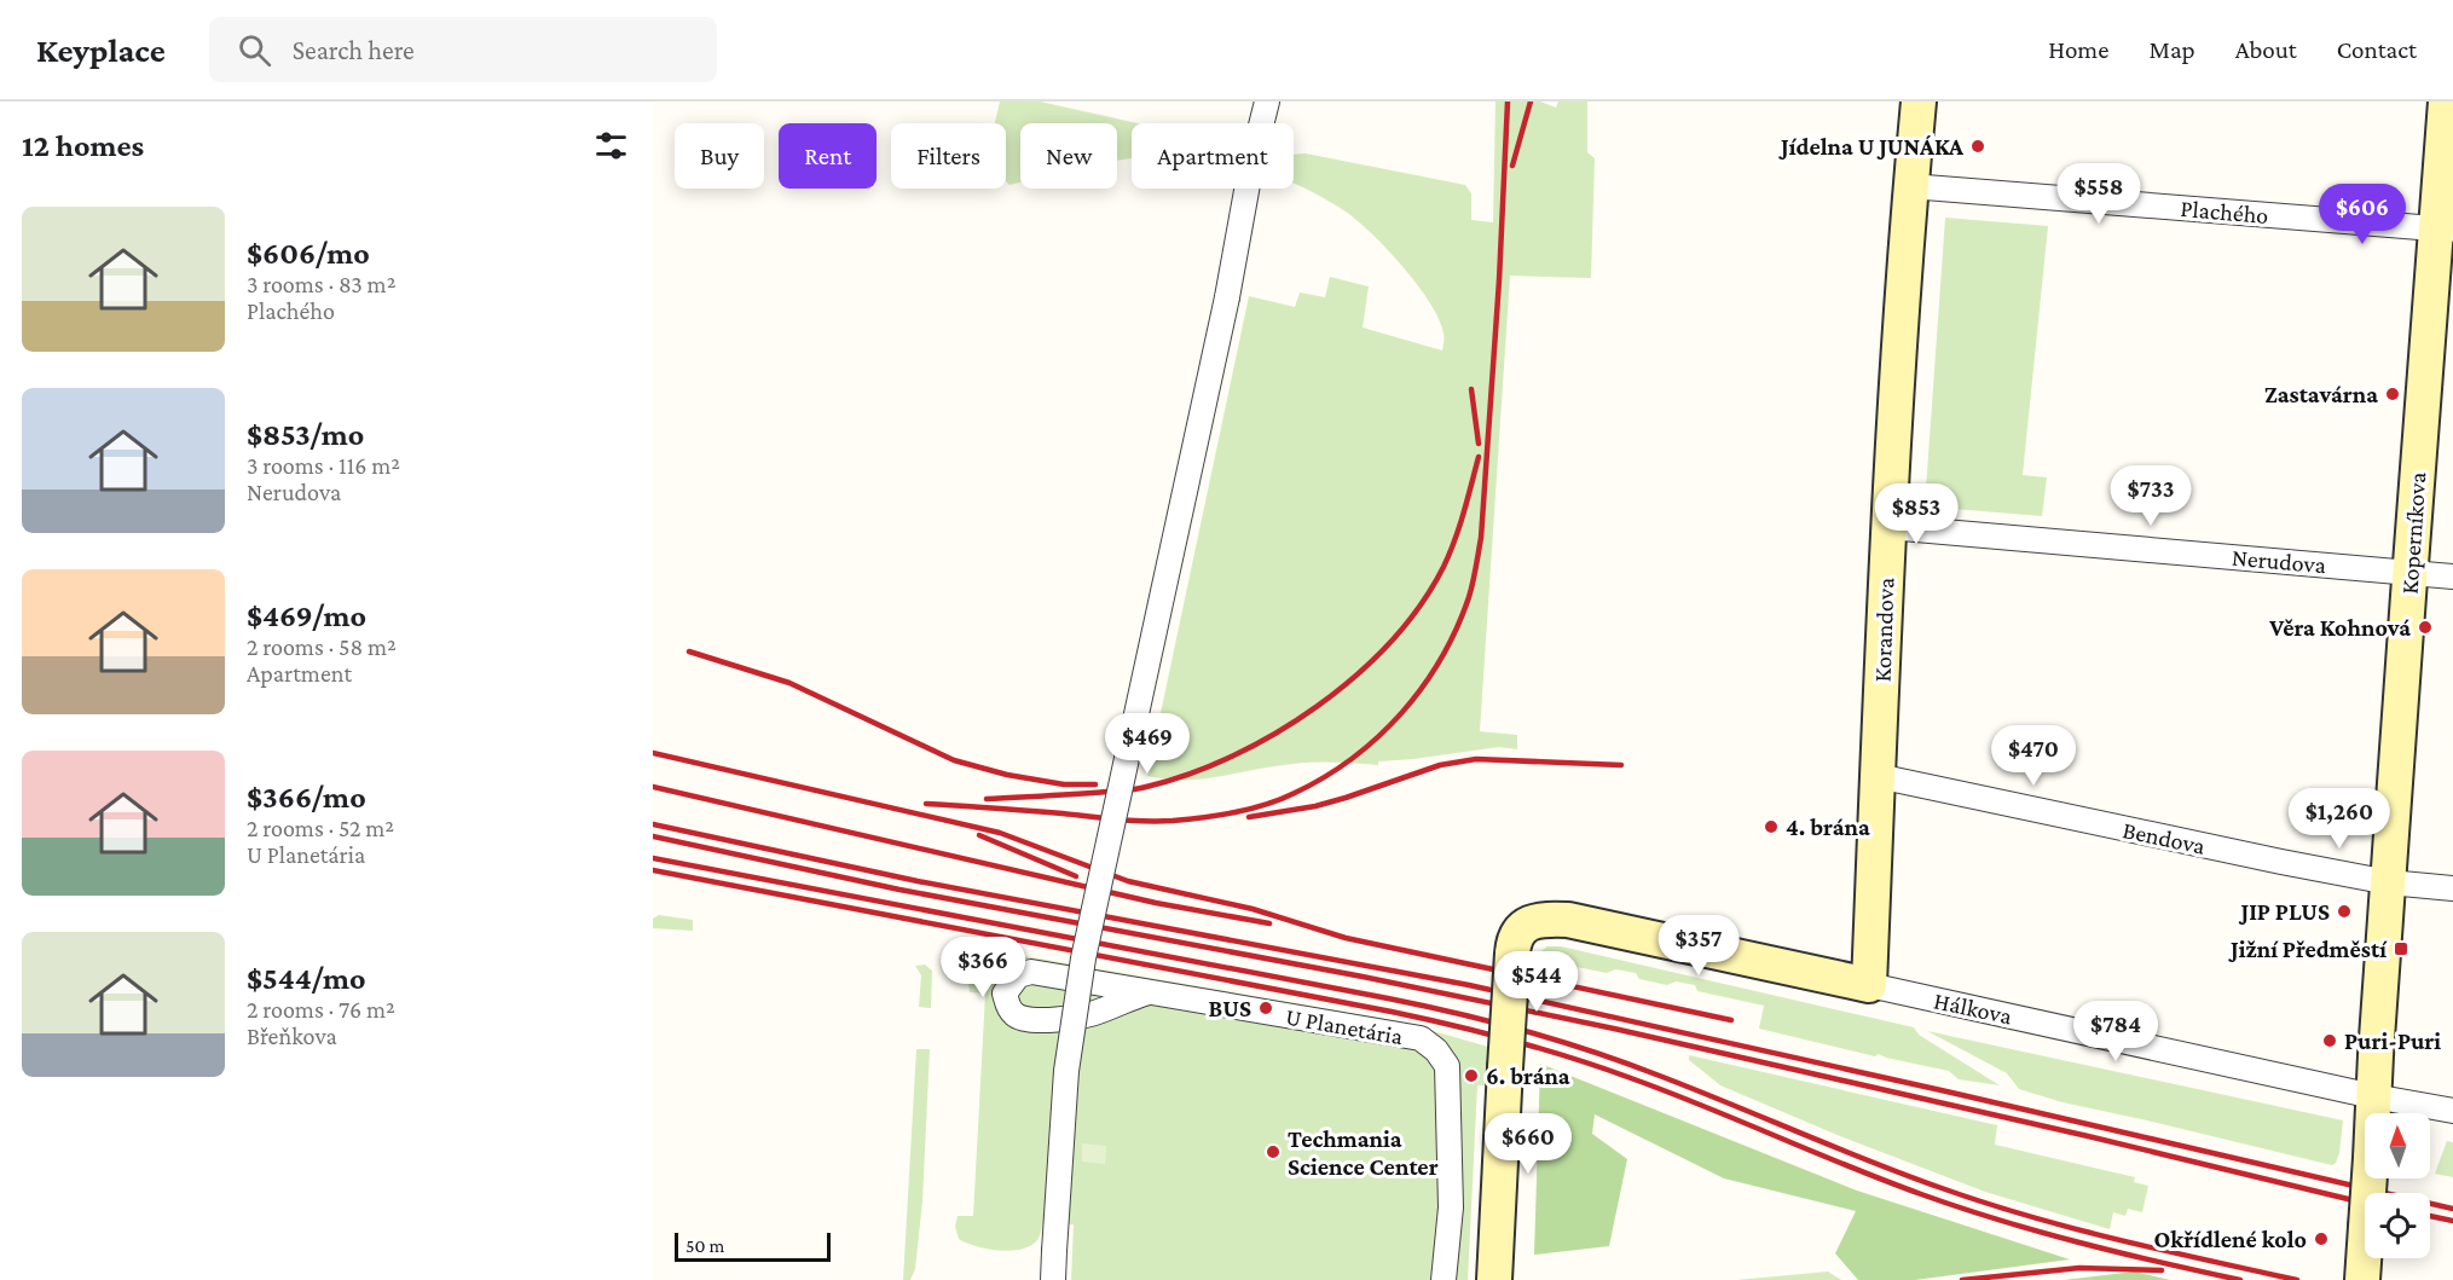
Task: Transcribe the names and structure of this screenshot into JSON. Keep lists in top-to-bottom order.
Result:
{
  "streets": {
    "street": [
      "Plachého",
      "Koperníkova",
      "Nerudova",
      "Korandova",
      "Bendova",
      "Hálkova",
      "U Planetária"
    ]
  },
  "crossings": [
    ["Plachého", "Koperníkova"],
    ["Plachého", "Korandova"],
    ["Koperníkova", "Nerudova"],
    ["Koperníkova", "Bendova"],
    ["Koperníkova", "Hálkova"],
    ["Nerudova", "Korandova"],
    ["Korandova", "Bendova"],
    ["Korandova", "Hálkova"]
  ],
  "places": {
    "other": [
      "Jídelna U JUNÁKA",
      "Zastavárna",
      "Věra Kohnová",
      "4. brána",
      "JIP PLUS",
      "BUS",
      "Puri-Puri",
      "6. brána",
      "Techmania Science Center",
      "Okřídlené kolo"
    ],
    "transit": ["Jižní Předměstí"]
  },
  "scale_bar": "50 m",
  "north": "top",
  "page": {
    "header": "Keyplace",
    "search": "Search here",
    "nav": [
      "Home",
      "Map",
      "About",
      "Contact"
    ],
    "heading": "12 homes",
    "chip": [
      "Buy",
      "Rent",
      "Filters",
      "New",
      "Apartment"
    ],
    "price": [
      "$558",
      "$606",
      "$733",
      "$853",
      "$469",
      "$470",
      "$1,260",
      "$357",
      "$366",
      "$544",
      "$784",
      "$660"
    ],
    "list": [
      {
        "name": "$606/mo",
        "note": "3 rooms · 83 m² · Plachého"
      },
      {
        "name": "$853/mo",
        "note": "3 rooms · 116 m² · Nerudova"
      },
      {
        "name": "$469/mo",
        "note": "2 rooms · 58 m² · Apartment"
      },
      {
        "name": "$366/mo",
        "note": "2 rooms · 52 m² · U Planetária"
      },
      {
        "name": "$544/mo",
        "note": "2 rooms · 76 m² · Břeňkova"
      }
    ],
    "scale": "50 m"
  }
}
